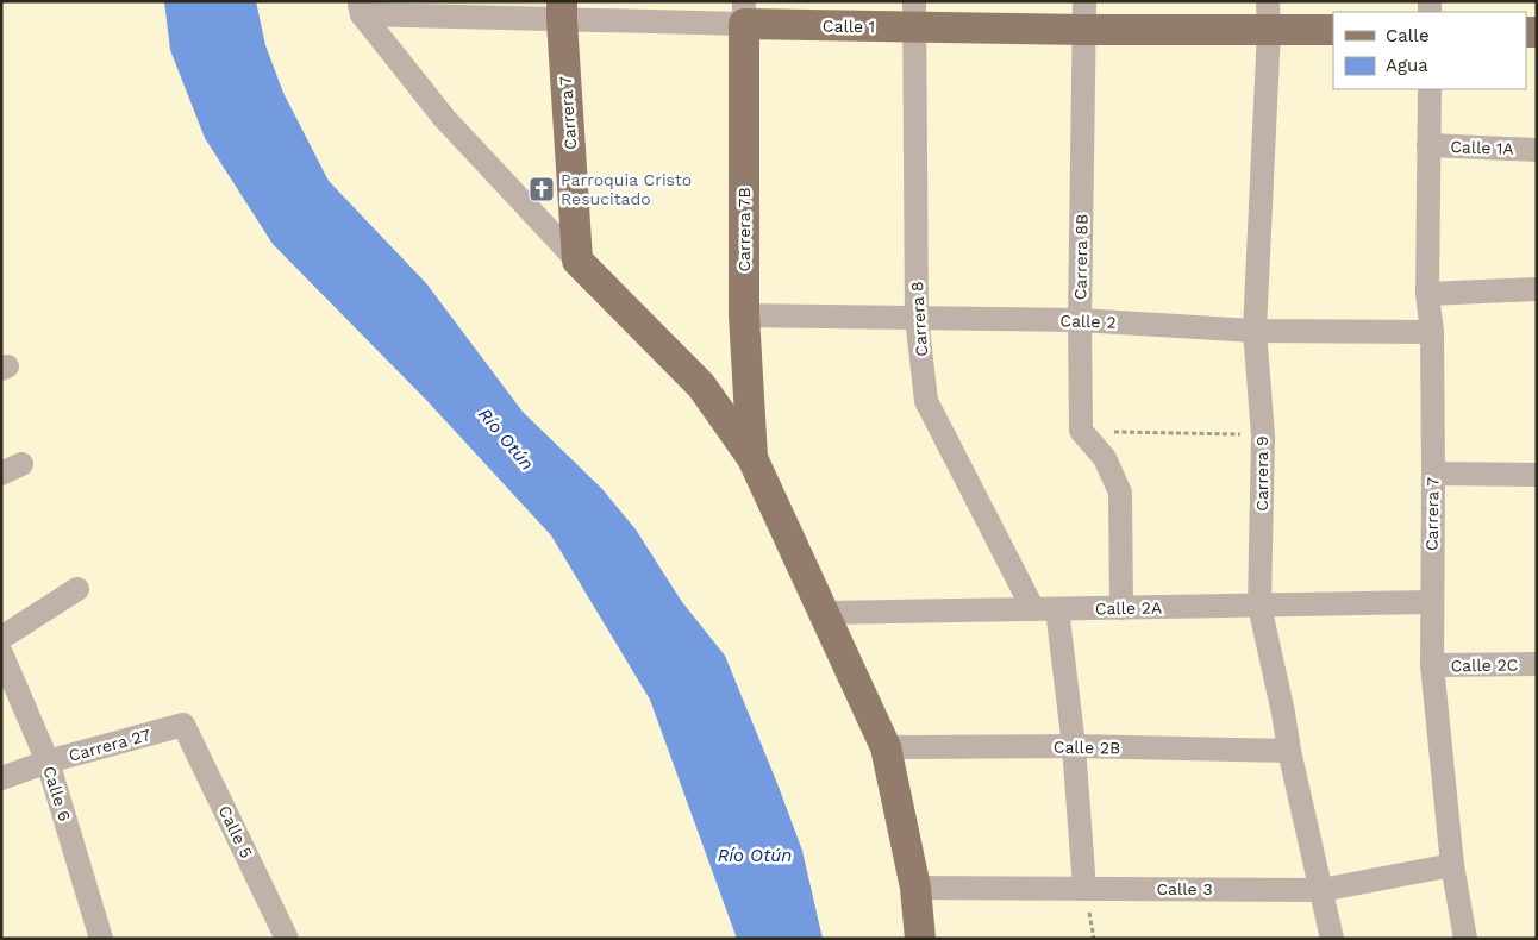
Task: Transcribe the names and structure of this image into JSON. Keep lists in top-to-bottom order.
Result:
{
  "streets": {
    "main road": ["Calle 1", "Carrera 7", "Carrera 7B"],
    "street": [
      "Calle 1A",
      "Carrera 8B",
      "Carrera 8",
      "Calle 2",
      "Carrera 9",
      "Calle 2A",
      "Calle 2C",
      "Carrera 27",
      "Calle 2B",
      "Calle 6",
      "Calle 5",
      "Calle 3"
    ]
  },
  "crossings": [
    ["Calle 1", "Carrera 7"],
    ["Calle 1", "Carrera 7B"],
    ["Calle 1", "Carrera 8B"],
    ["Calle 1", "Carrera 8"],
    ["Calle 1", "Carrera 9"],
    ["Carrera 7", "Calle 1A"],
    ["Carrera 7", "Calle 2"],
    ["Carrera 7", "Calle 2A"],
    ["Carrera 7", "Calle 2C"],
    ["Carrera 7", "Calle 3"],
    ["Carrera 7B", "Calle 2"],
    ["Carrera 8B", "Calle 2"],
    ["Carrera 8", "Calle 2"],
    ["Carrera 8", "Calle 2A"],
    ["Calle 2", "Carrera 9"],
    ["Carrera 9", "Calle 2A"],
    ["Carrera 9", "Calle 2B"],
    ["Carrera 9", "Calle 3"],
    ["Carrera 27", "Calle 6"],
    ["Carrera 27", "Calle 5"]
  ],
  "water": ["Río Otún"],
  "places": {
    "church": ["Parroquia Cristo Resucitado"]
  },
  "legend": ["Calle", "Agua"]
}
